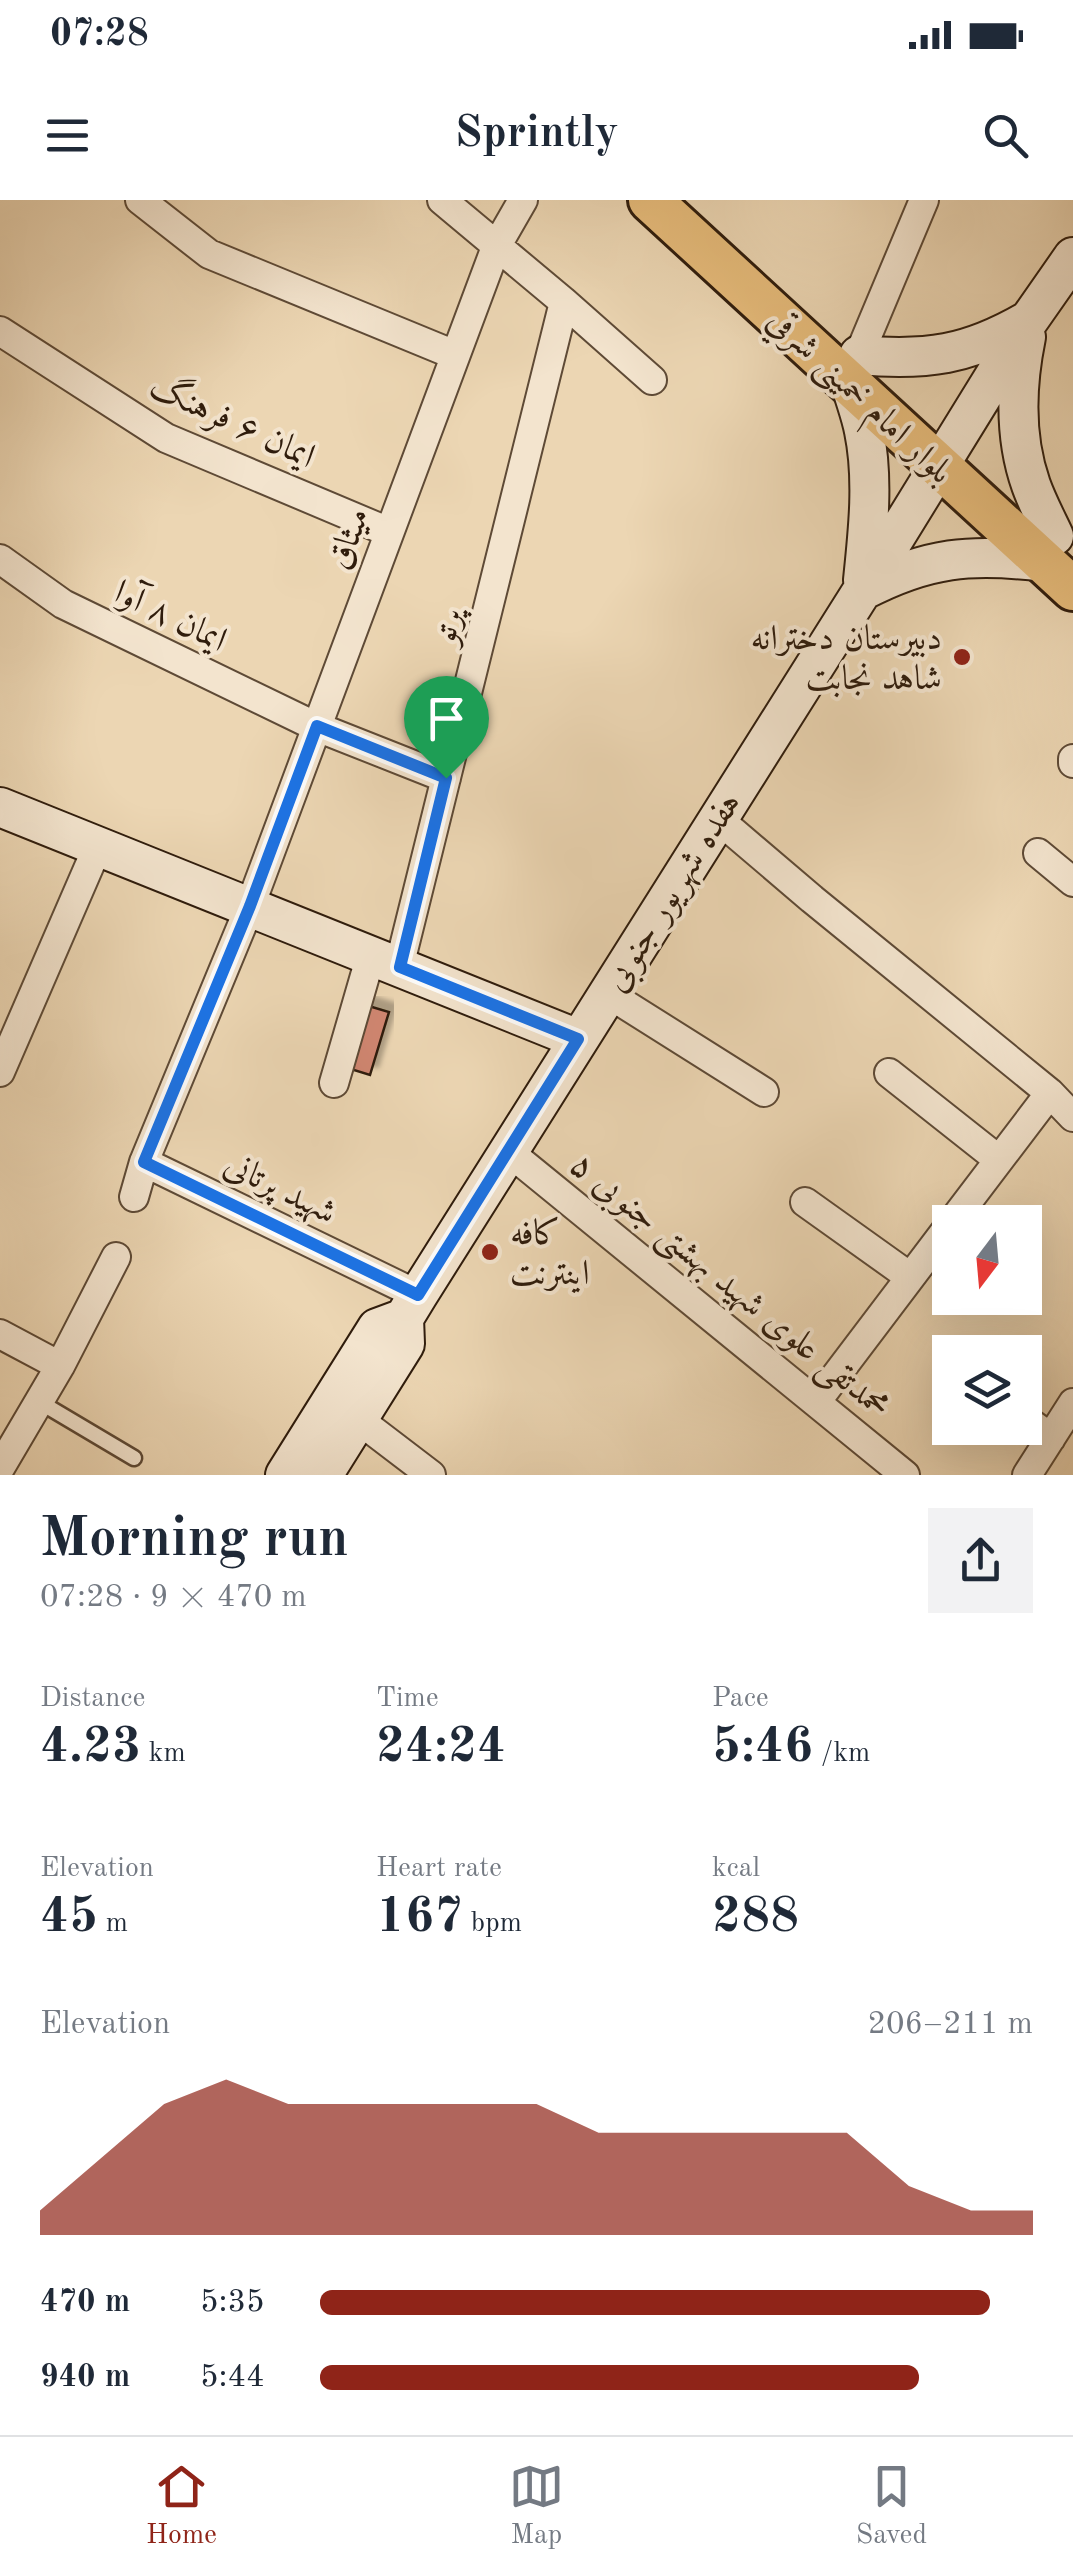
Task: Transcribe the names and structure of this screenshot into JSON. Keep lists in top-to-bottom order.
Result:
{
  "streets": {
    "main road": ["بلوار امام خمینی شرقي", "هفده شهریور جنوبی"],
    "street": [
      "ایمان ۶ فرهنگ",
      "میثاق",
      "ایمان ۸ آوا",
      "پرتو",
      "شهید پرتانی",
      "محمدتقی علوی شهید بهشتی جنوبی ۵"
    ]
  },
  "crossings": [
    ["بلوار امام خمینی شرقي", "هفده شهریور جنوبی"],
    ["ایمان ۶ فرهنگ", "میثاق"],
    ["میثاق", "ایمان ۸ آوا"],
    ["میثاق", "شهید پرتانی"],
    ["ایمان ۸ آوا", "پرتو"],
    ["هفده شهریور جنوبی", "شهید پرتانی"],
    ["هفده شهریور جنوبی", "محمدتقی علوی شهید بهشتی جنوبی ۵"]
  ],
  "places": ["دبیرستان دخترانه شاهد نجابت", "کافه اینترنت"],
  "north": "bottom",
  "page": {
    "status": "07:28",
    "header": "Sprintly",
    "heading": ["Morning run", "07:28 · 9 × 470 m"],
    "stats": [
      ["Distance", "4.23 km"],
      ["Time", "24:24"],
      ["Pace", "5:46 /km"],
      ["Elevation", "45 m"],
      ["Heart rate", "167 bpm"],
      ["kcal", "288"]
    ],
    "chart": ["Elevation", "206–211 m"],
    "list": [
      {
        "name": "470 m",
        "note": "5:35"
      },
      {
        "name": "940 m",
        "note": "5:44"
      }
    ],
    "tabs": ["Home", "Map", "Saved"]
  }
}
